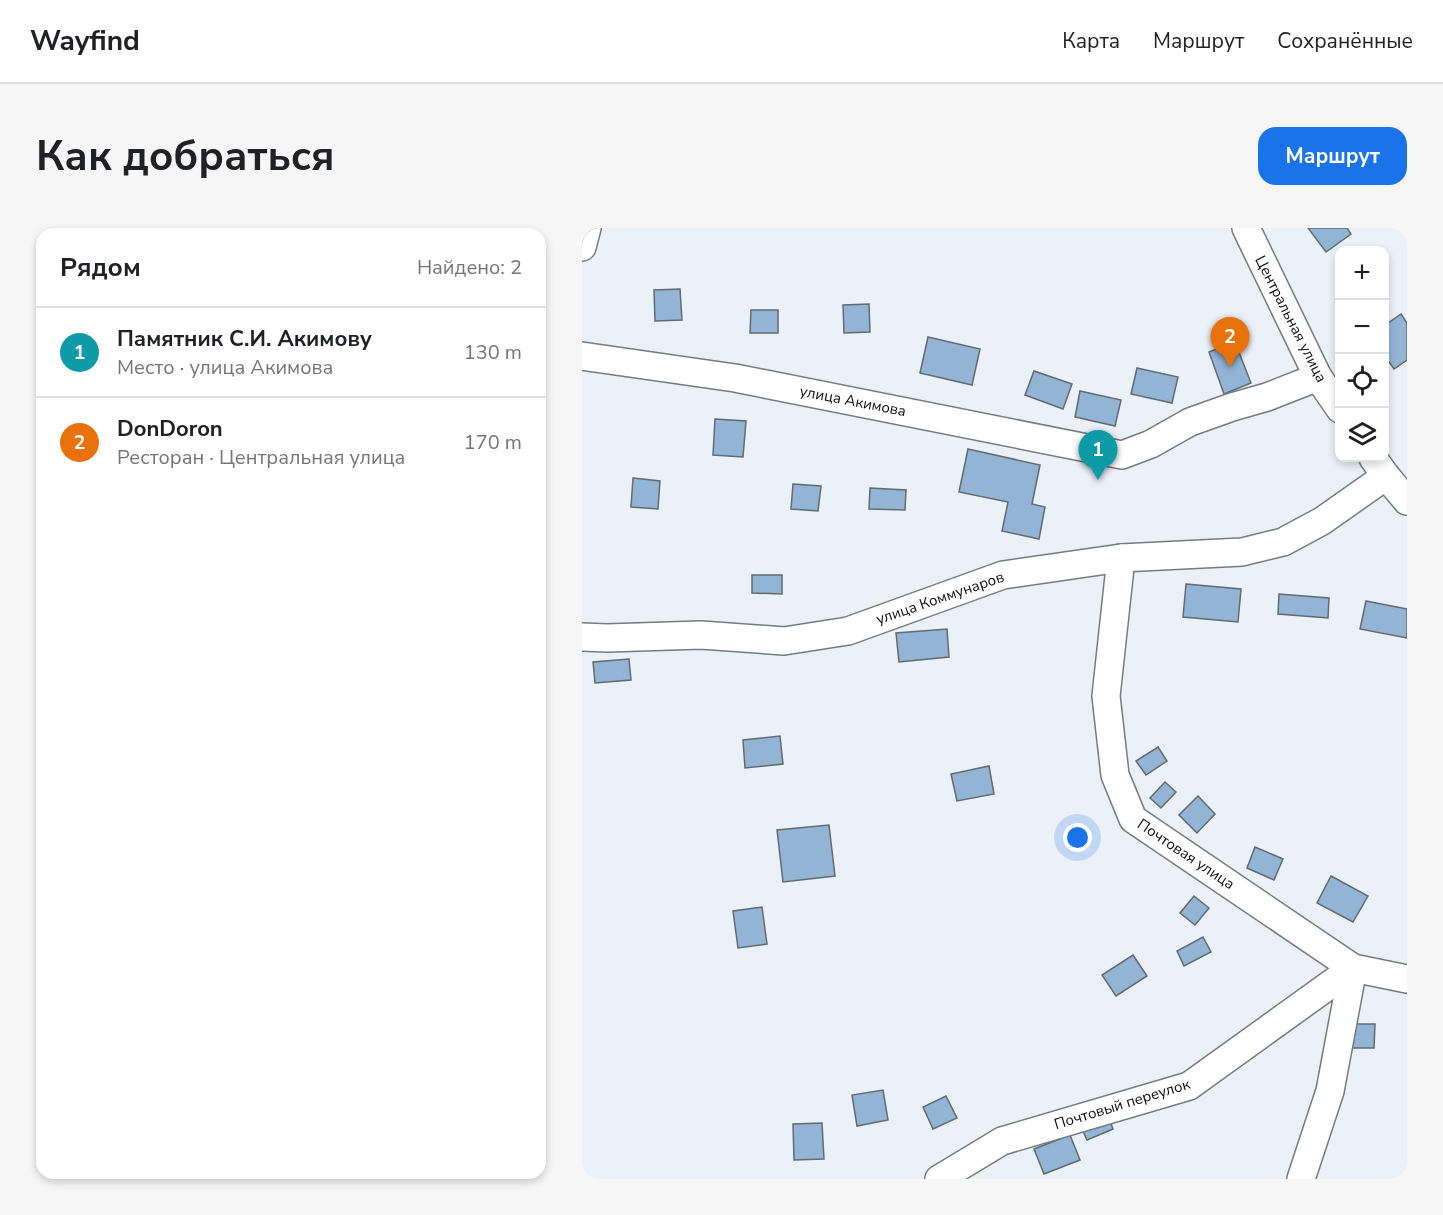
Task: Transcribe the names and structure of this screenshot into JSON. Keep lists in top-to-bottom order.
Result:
{
  "streets": {
    "street": [
      "Центральная улица",
      "улица Акимова",
      "улица Коммунаров",
      "Почтовая улица",
      "Почтовый переулок"
    ]
  },
  "crossings": [
    ["Центральная улица", "улица Акимова"],
    ["улица Коммунаров", "Почтовая улица"],
    ["Почтовая улица", "Почтовый переулок"]
  ],
  "page": {
    "header": "Wayfind",
    "nav": ["Карта", "Маршрут", "Сохранённые"],
    "buttons": "Маршрут",
    "title": "Как добраться",
    "heading": ["Рядом", "Найдено: 2"],
    "map_buttons": ["+", "−"],
    "list": [
      {
        "mark": "1",
        "name": "Памятник С.И. Акимову",
        "note": "Место · улица Акимова",
        "value": "130 m"
      },
      {
        "mark": "2",
        "name": "DonDoron",
        "note": "Ресторан · Центральная улица",
        "value": "170 m"
      }
    ],
    "pins": ["2", "1"]
  }
}
